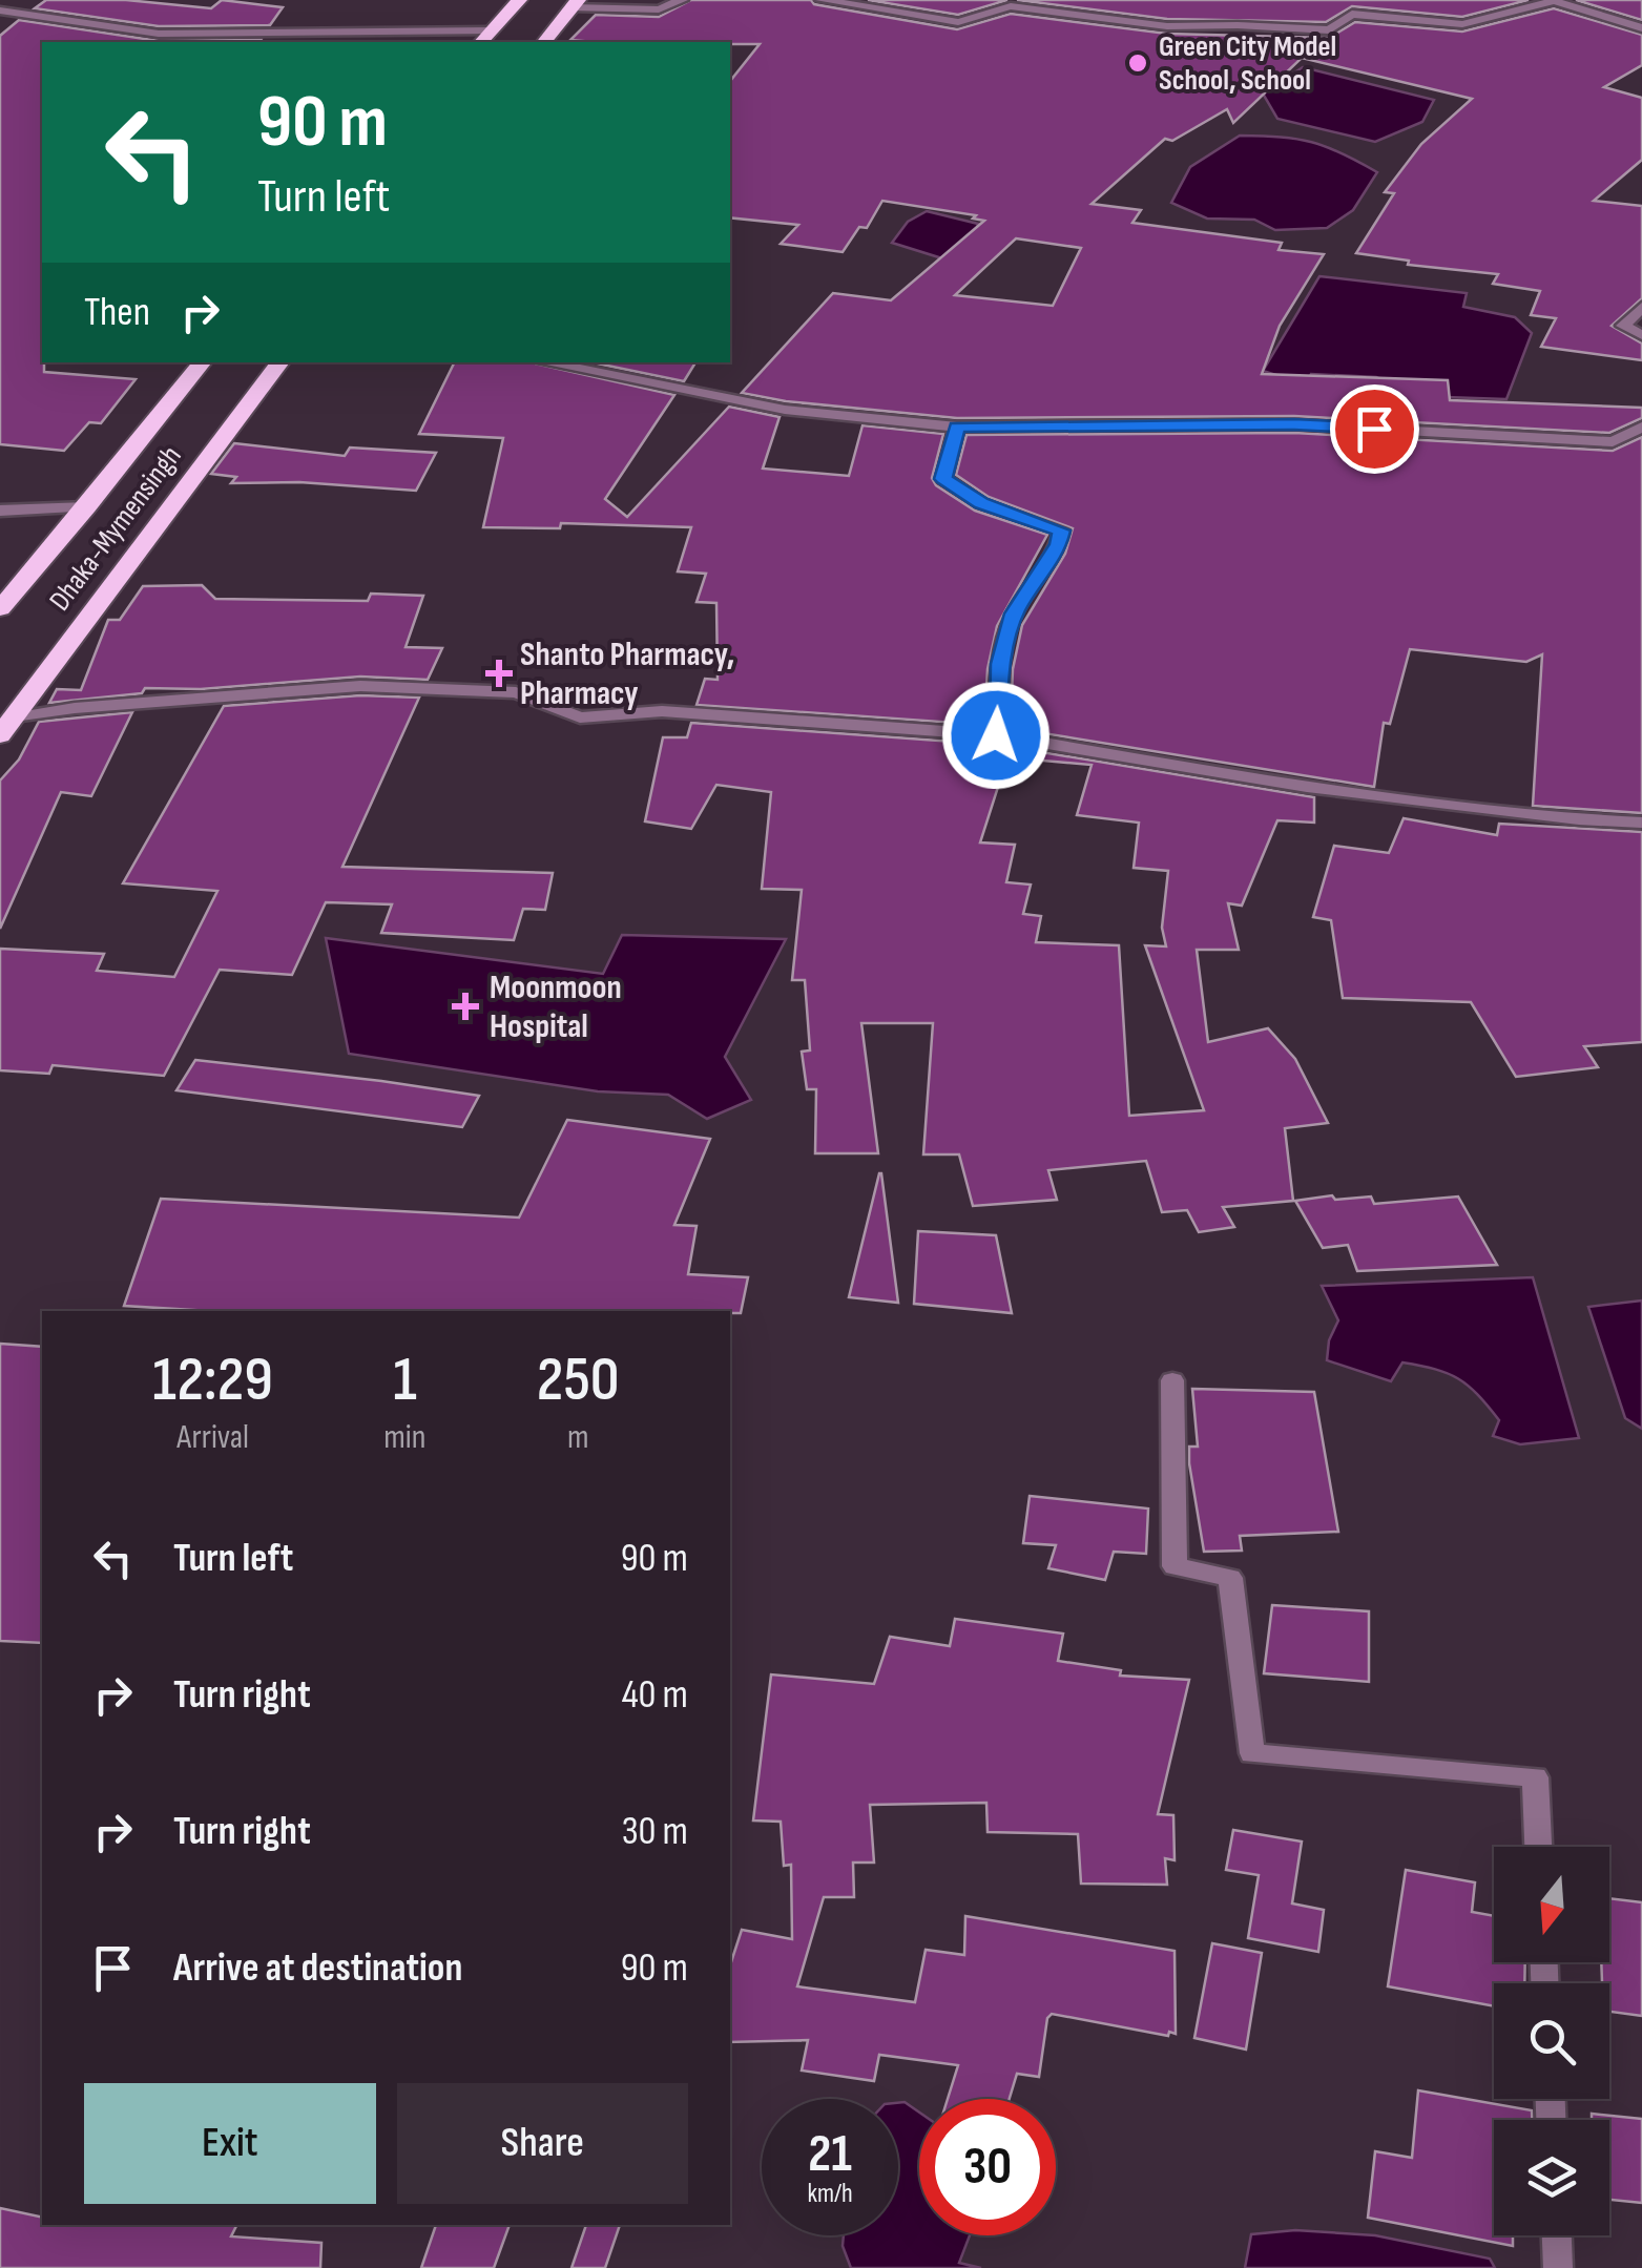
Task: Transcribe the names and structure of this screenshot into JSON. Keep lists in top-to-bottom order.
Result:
{
  "streets": {
    "highway": ["Dhaka-Mymensingh"]
  },
  "places": {
    "other": ["Green City Model School, School"],
    "health": ["Shanto Pharmacy, Pharmacy", "Moonmoon Hospital"]
  },
  "north": "bottom",
  "page": {
    "turn": ["90 m", "Turn left"],
    "then": "Then",
    "eta": [
      "12:29",
      "Arrival",
      "1",
      "min",
      "250",
      "m"
    ],
    "list": [
      {
        "name": "Turn left",
        "value": "90 m"
      },
      {
        "name": "Turn right",
        "value": "40 m"
      },
      {
        "name": "Turn right",
        "value": "30 m"
      },
      {
        "name": "Arrive at destination",
        "value": "90 m"
      }
    ],
    "buttons": ["Exit", "Share"],
    "speed": "21 km/h",
    "limit": "30"
  }
}
